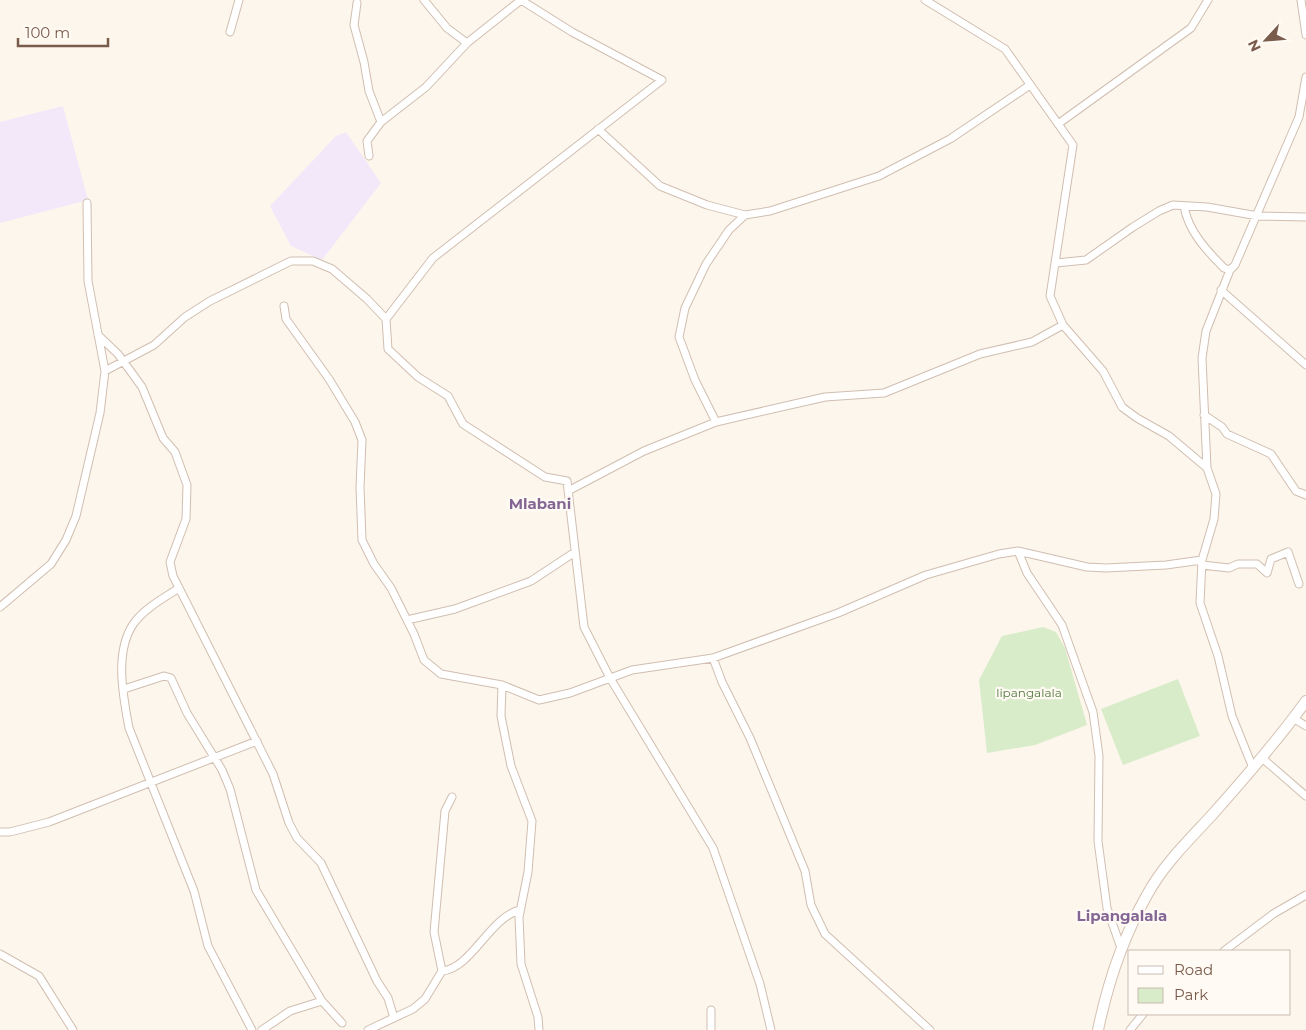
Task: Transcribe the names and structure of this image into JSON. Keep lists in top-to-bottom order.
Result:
{
  "districts": ["Mlabani", "Lipangalala"],
  "parks": ["lipangalala"],
  "legend": ["Road", "Park"],
  "scale_bar": "100 m",
  "north": "bottom left"
}
